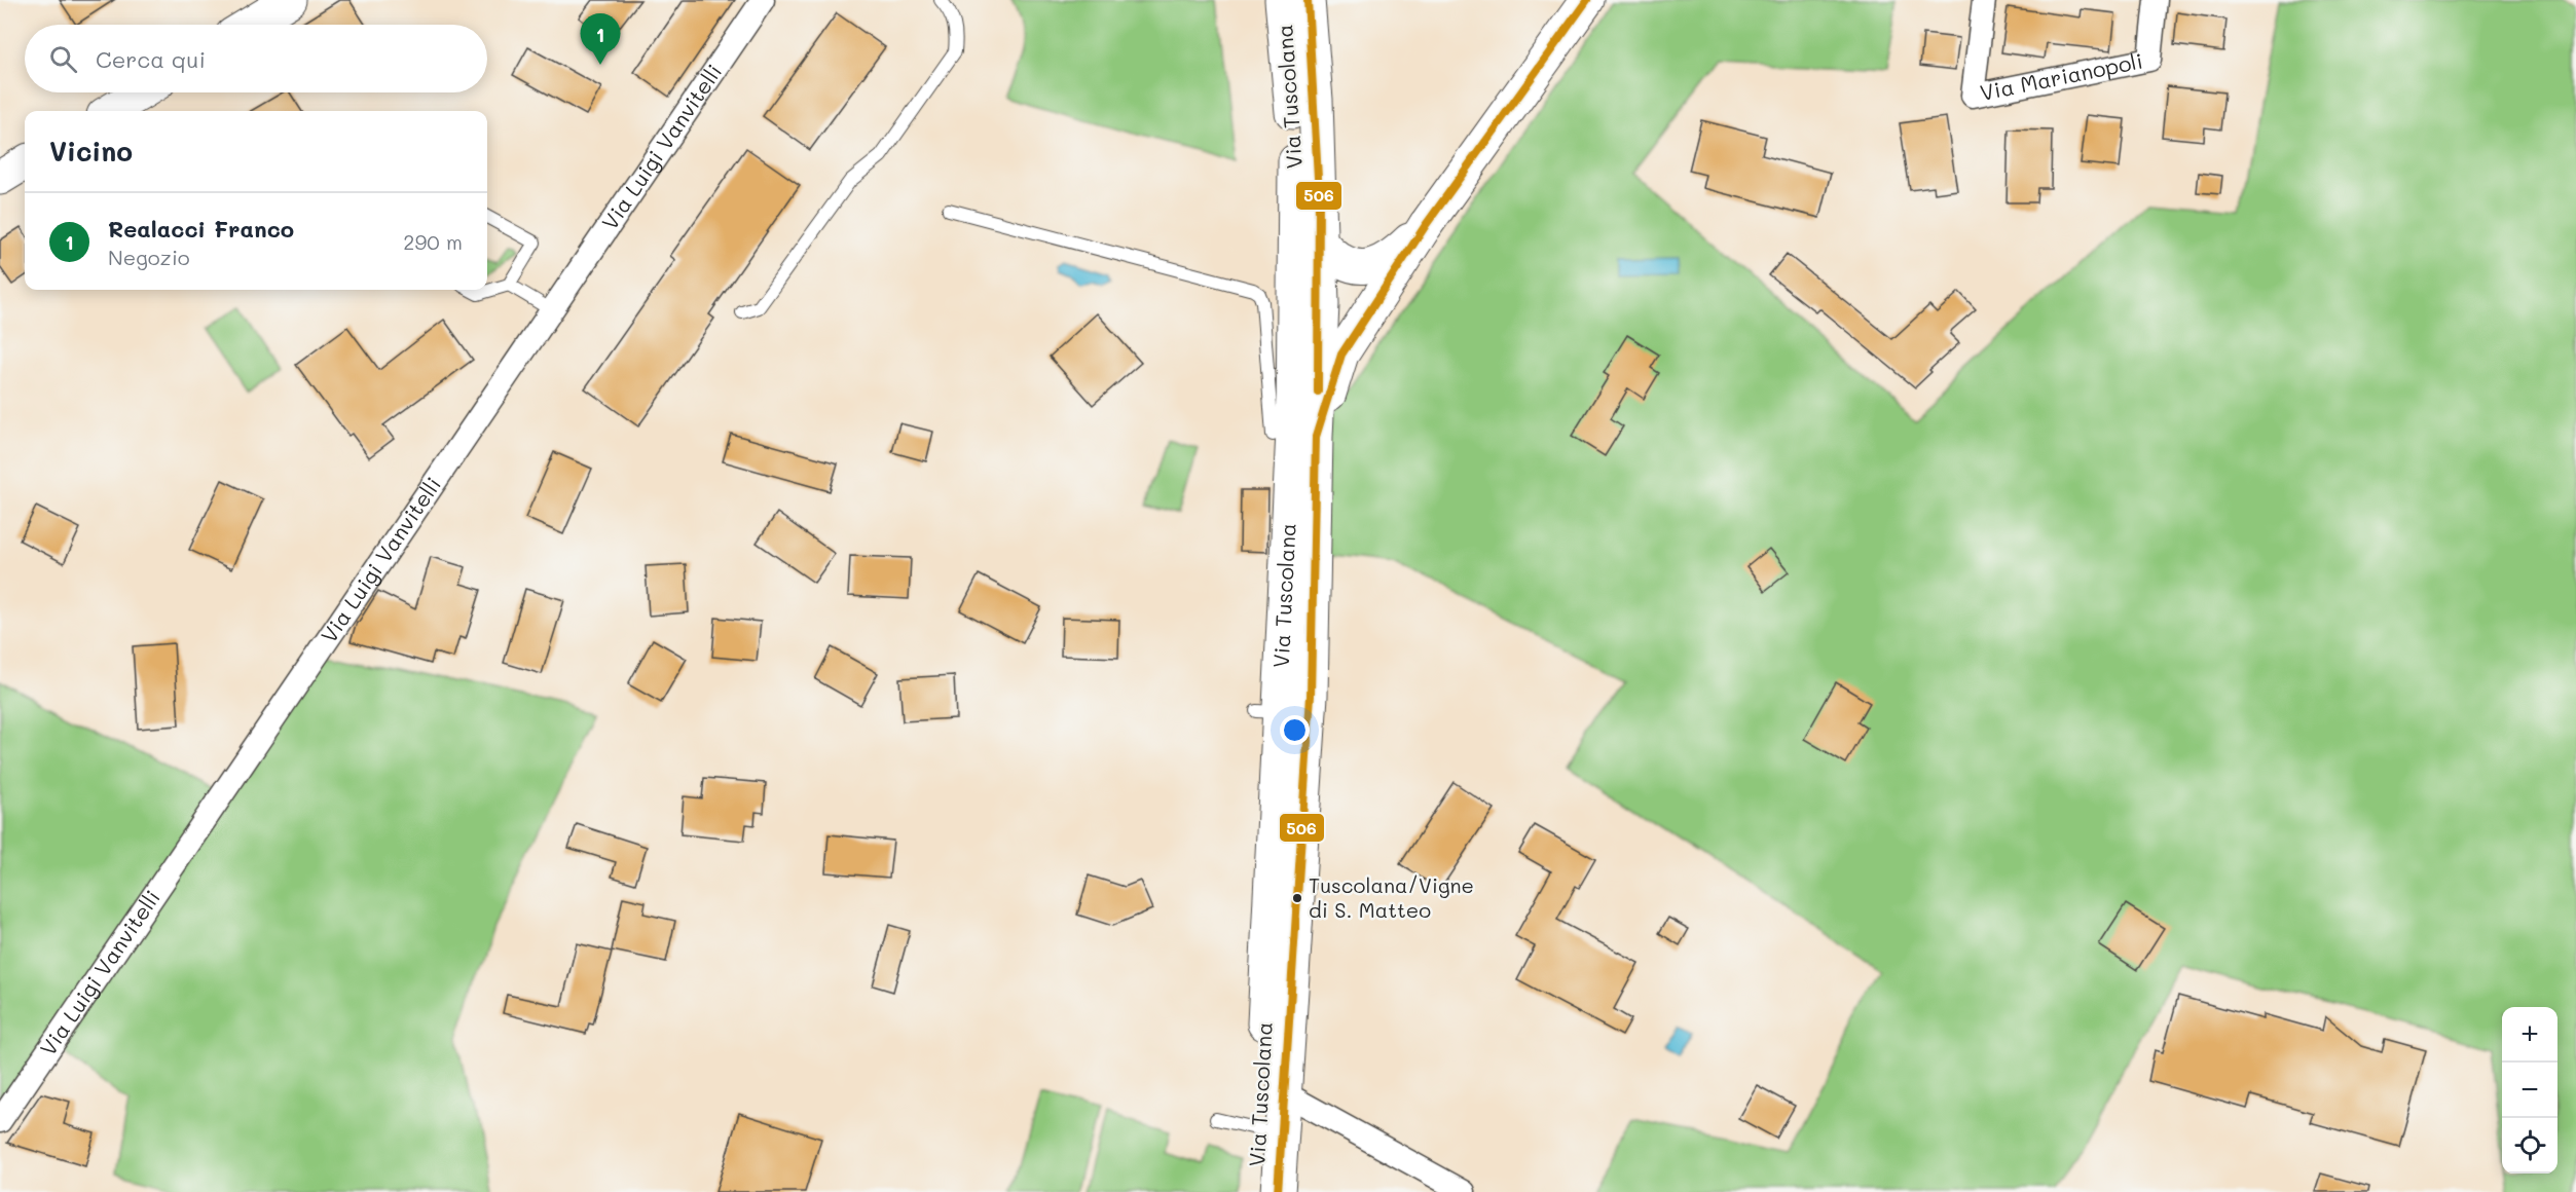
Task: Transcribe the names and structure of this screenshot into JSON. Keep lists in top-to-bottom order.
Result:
{
  "streets": {
    "main road": ["Via Tuscolana"],
    "street": ["Via Marianopoli", "Via Luigi Vanvitelli"]
  },
  "places": ["Tuscolana/Vigne di S. Matteo"],
  "lines": ["transit line 506"],
  "page": {
    "pins": "1",
    "search": "Cerca qui",
    "heading": "Vicino",
    "list": [
      {
        "mark": "1",
        "name": "Realacci Franco",
        "note": "Negozio",
        "value": "290 m"
      }
    ],
    "map_buttons": ["+", "−"]
  }
}
